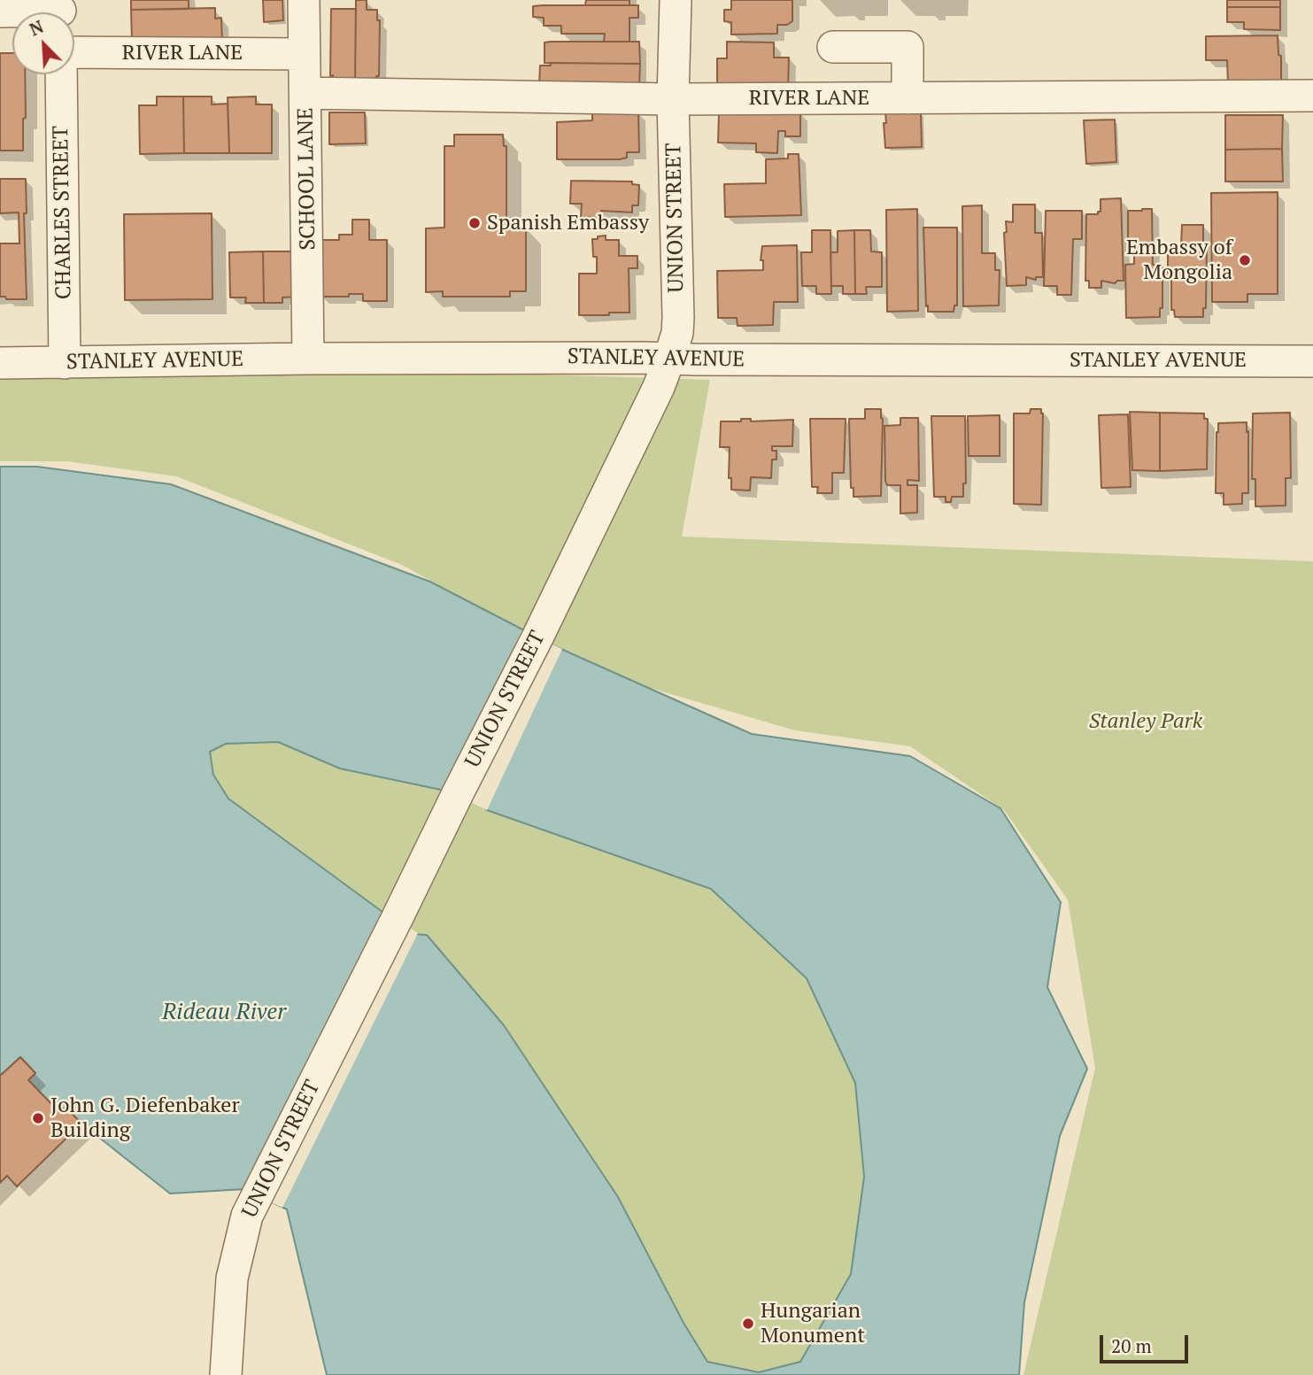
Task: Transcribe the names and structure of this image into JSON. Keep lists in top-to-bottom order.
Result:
{
  "streets": {
    "street": [
      "RIVER LANE",
      "SCHOOL LANE",
      "CHARLES STREET",
      "UNION STREET",
      "STANLEY AVENUE"
    ]
  },
  "crossings": [
    ["RIVER LANE", "SCHOOL LANE"],
    ["RIVER LANE", "UNION STREET"],
    ["SCHOOL LANE", "STANLEY AVENUE"],
    ["CHARLES STREET", "STANLEY AVENUE"],
    ["UNION STREET", "STANLEY AVENUE"]
  ],
  "water": ["Rideau River"],
  "parks": ["Stanley Park"],
  "places": [
    "Spanish Embassy",
    "Embassy of Mongolia",
    "John G. Diefenbaker Building",
    "Hungarian Monument"
  ],
  "scale_bar": "20 m",
  "north": "top left"
}
